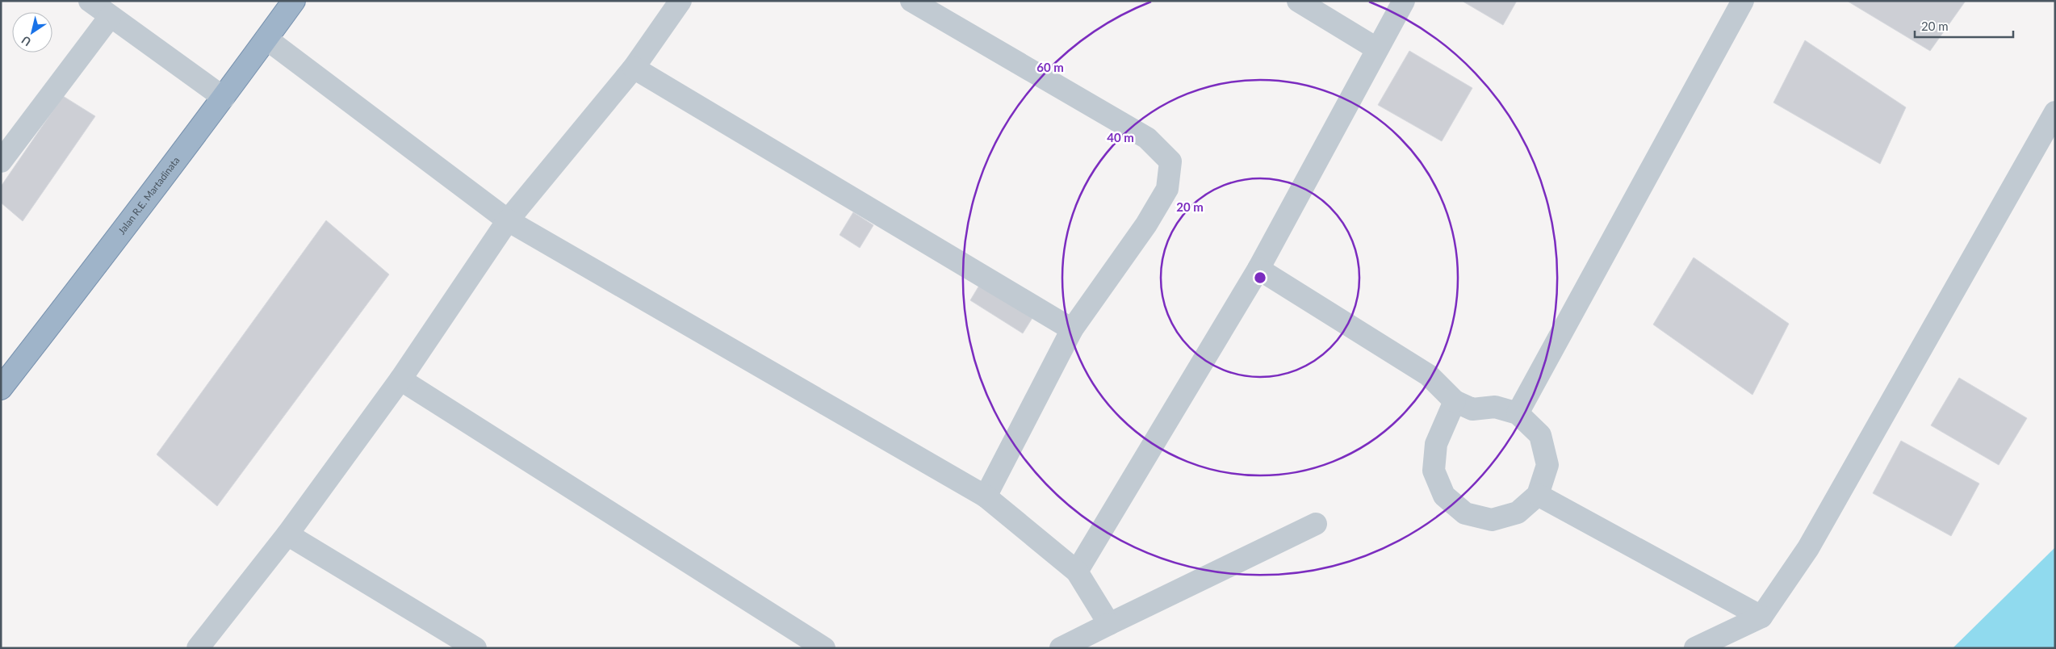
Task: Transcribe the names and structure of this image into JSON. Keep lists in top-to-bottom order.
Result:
{
  "streets": {
    "highway": ["Jalan R.E. Martadinata"]
  },
  "scale_bar": "20 m",
  "north": "bottom left",
  "rings": ["60 m", "40 m", "20 m"]
}
